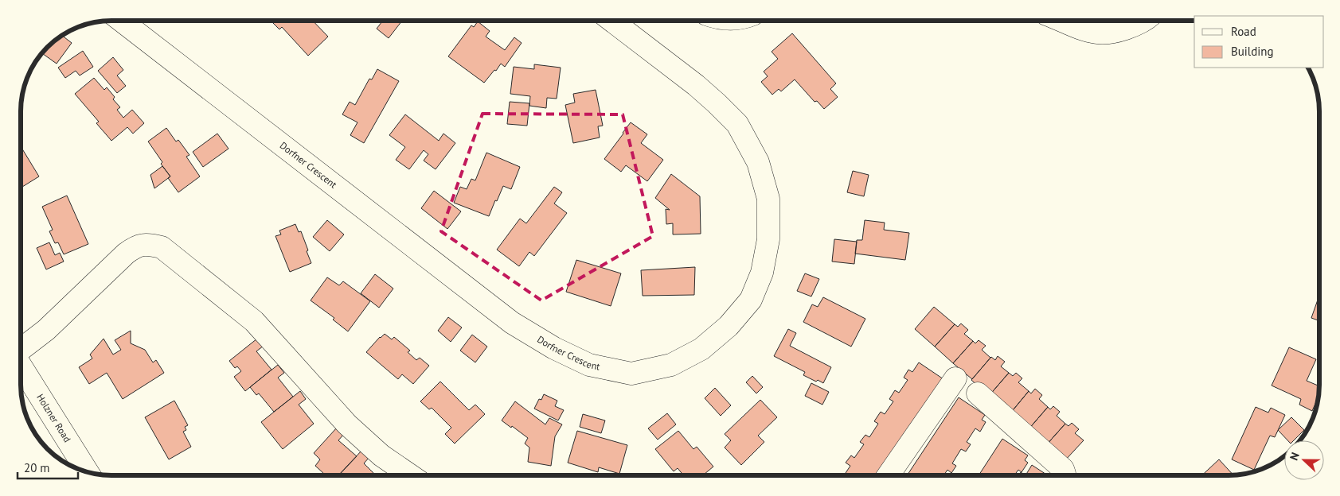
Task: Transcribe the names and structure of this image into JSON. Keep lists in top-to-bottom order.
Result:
{
  "streets": {
    "street": ["Dorfner Crescent", "Holzner Road"]
  },
  "legend": ["Road", "Building"],
  "scale_bar": "20 m",
  "north": "left"
}
